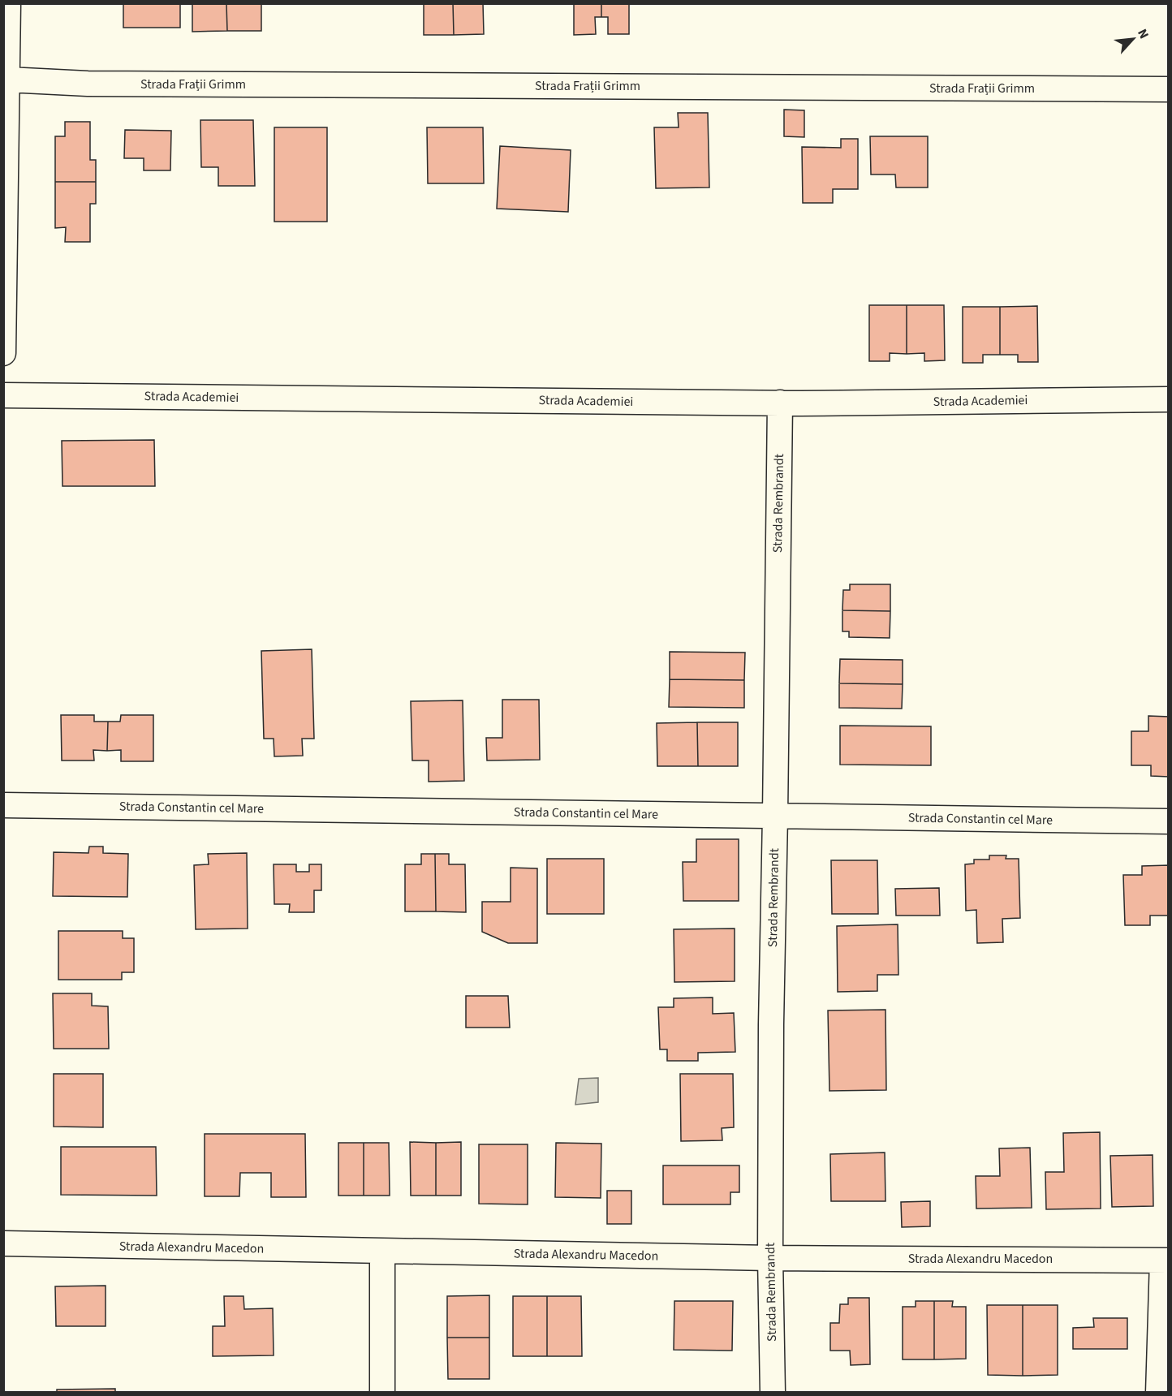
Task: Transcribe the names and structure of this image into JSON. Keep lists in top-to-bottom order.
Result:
{
  "streets": {
    "street": [
      "Strada Frații Grimm",
      "Strada Academiei",
      "Strada Rembrandt",
      "Strada Constantin cel Mare",
      "Strada Alexandru Macedon"
    ]
  },
  "crossings": [
    ["Strada Academiei", "Strada Rembrandt"],
    ["Strada Rembrandt", "Strada Constantin cel Mare"],
    ["Strada Rembrandt", "Strada Alexandru Macedon"]
  ],
  "north": "top right"
}
